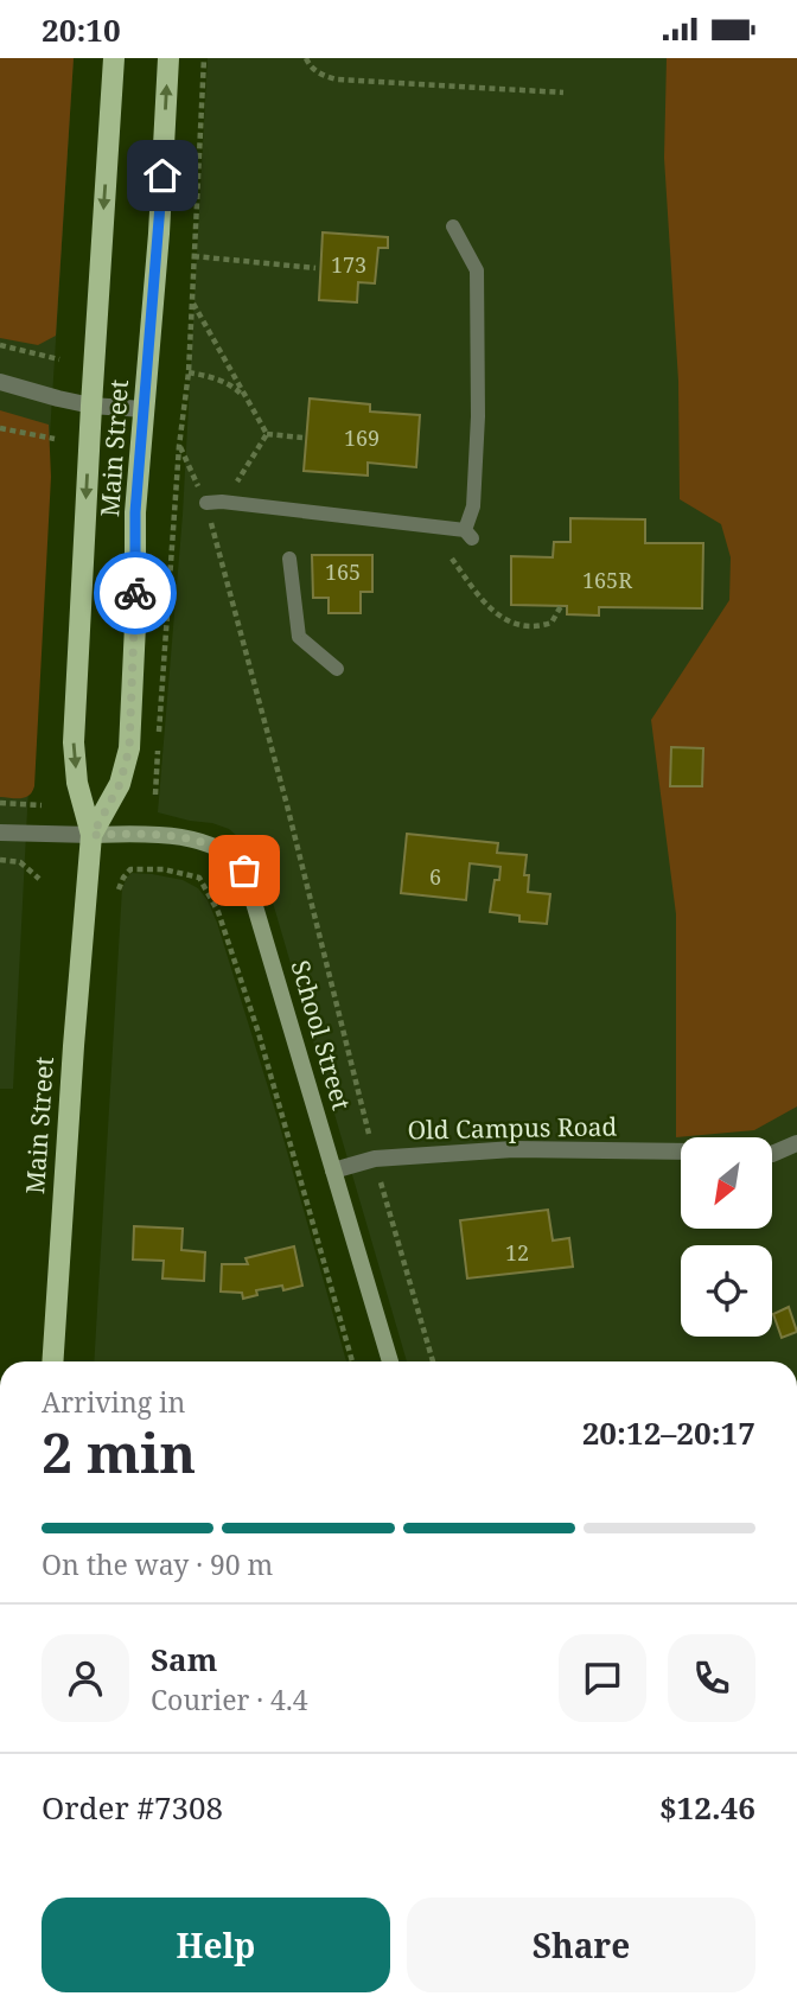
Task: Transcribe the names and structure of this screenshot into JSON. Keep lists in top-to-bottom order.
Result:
{
  "streets": {
    "main road": ["Main Street", "School Street"],
    "street": ["Old Campus Road"]
  },
  "crossings": [
    ["Main Street", "School Street"],
    ["School Street", "Old Campus Road"]
  ],
  "house_numbers": [
    "173",
    "169",
    "165",
    "165R",
    "6",
    "12"
  ],
  "north": "bottom left",
  "page": {
    "status": "20:10",
    "heading": ["2 min", "Arriving in", "20:12–20:17"],
    "panel": [
      "Sam",
      "Courier · 4.4",
      "Order #7308",
      "$12.46"
    ],
    "bar": "On the way · 90 m",
    "buttons": ["Help", "Share"]
  }
}
